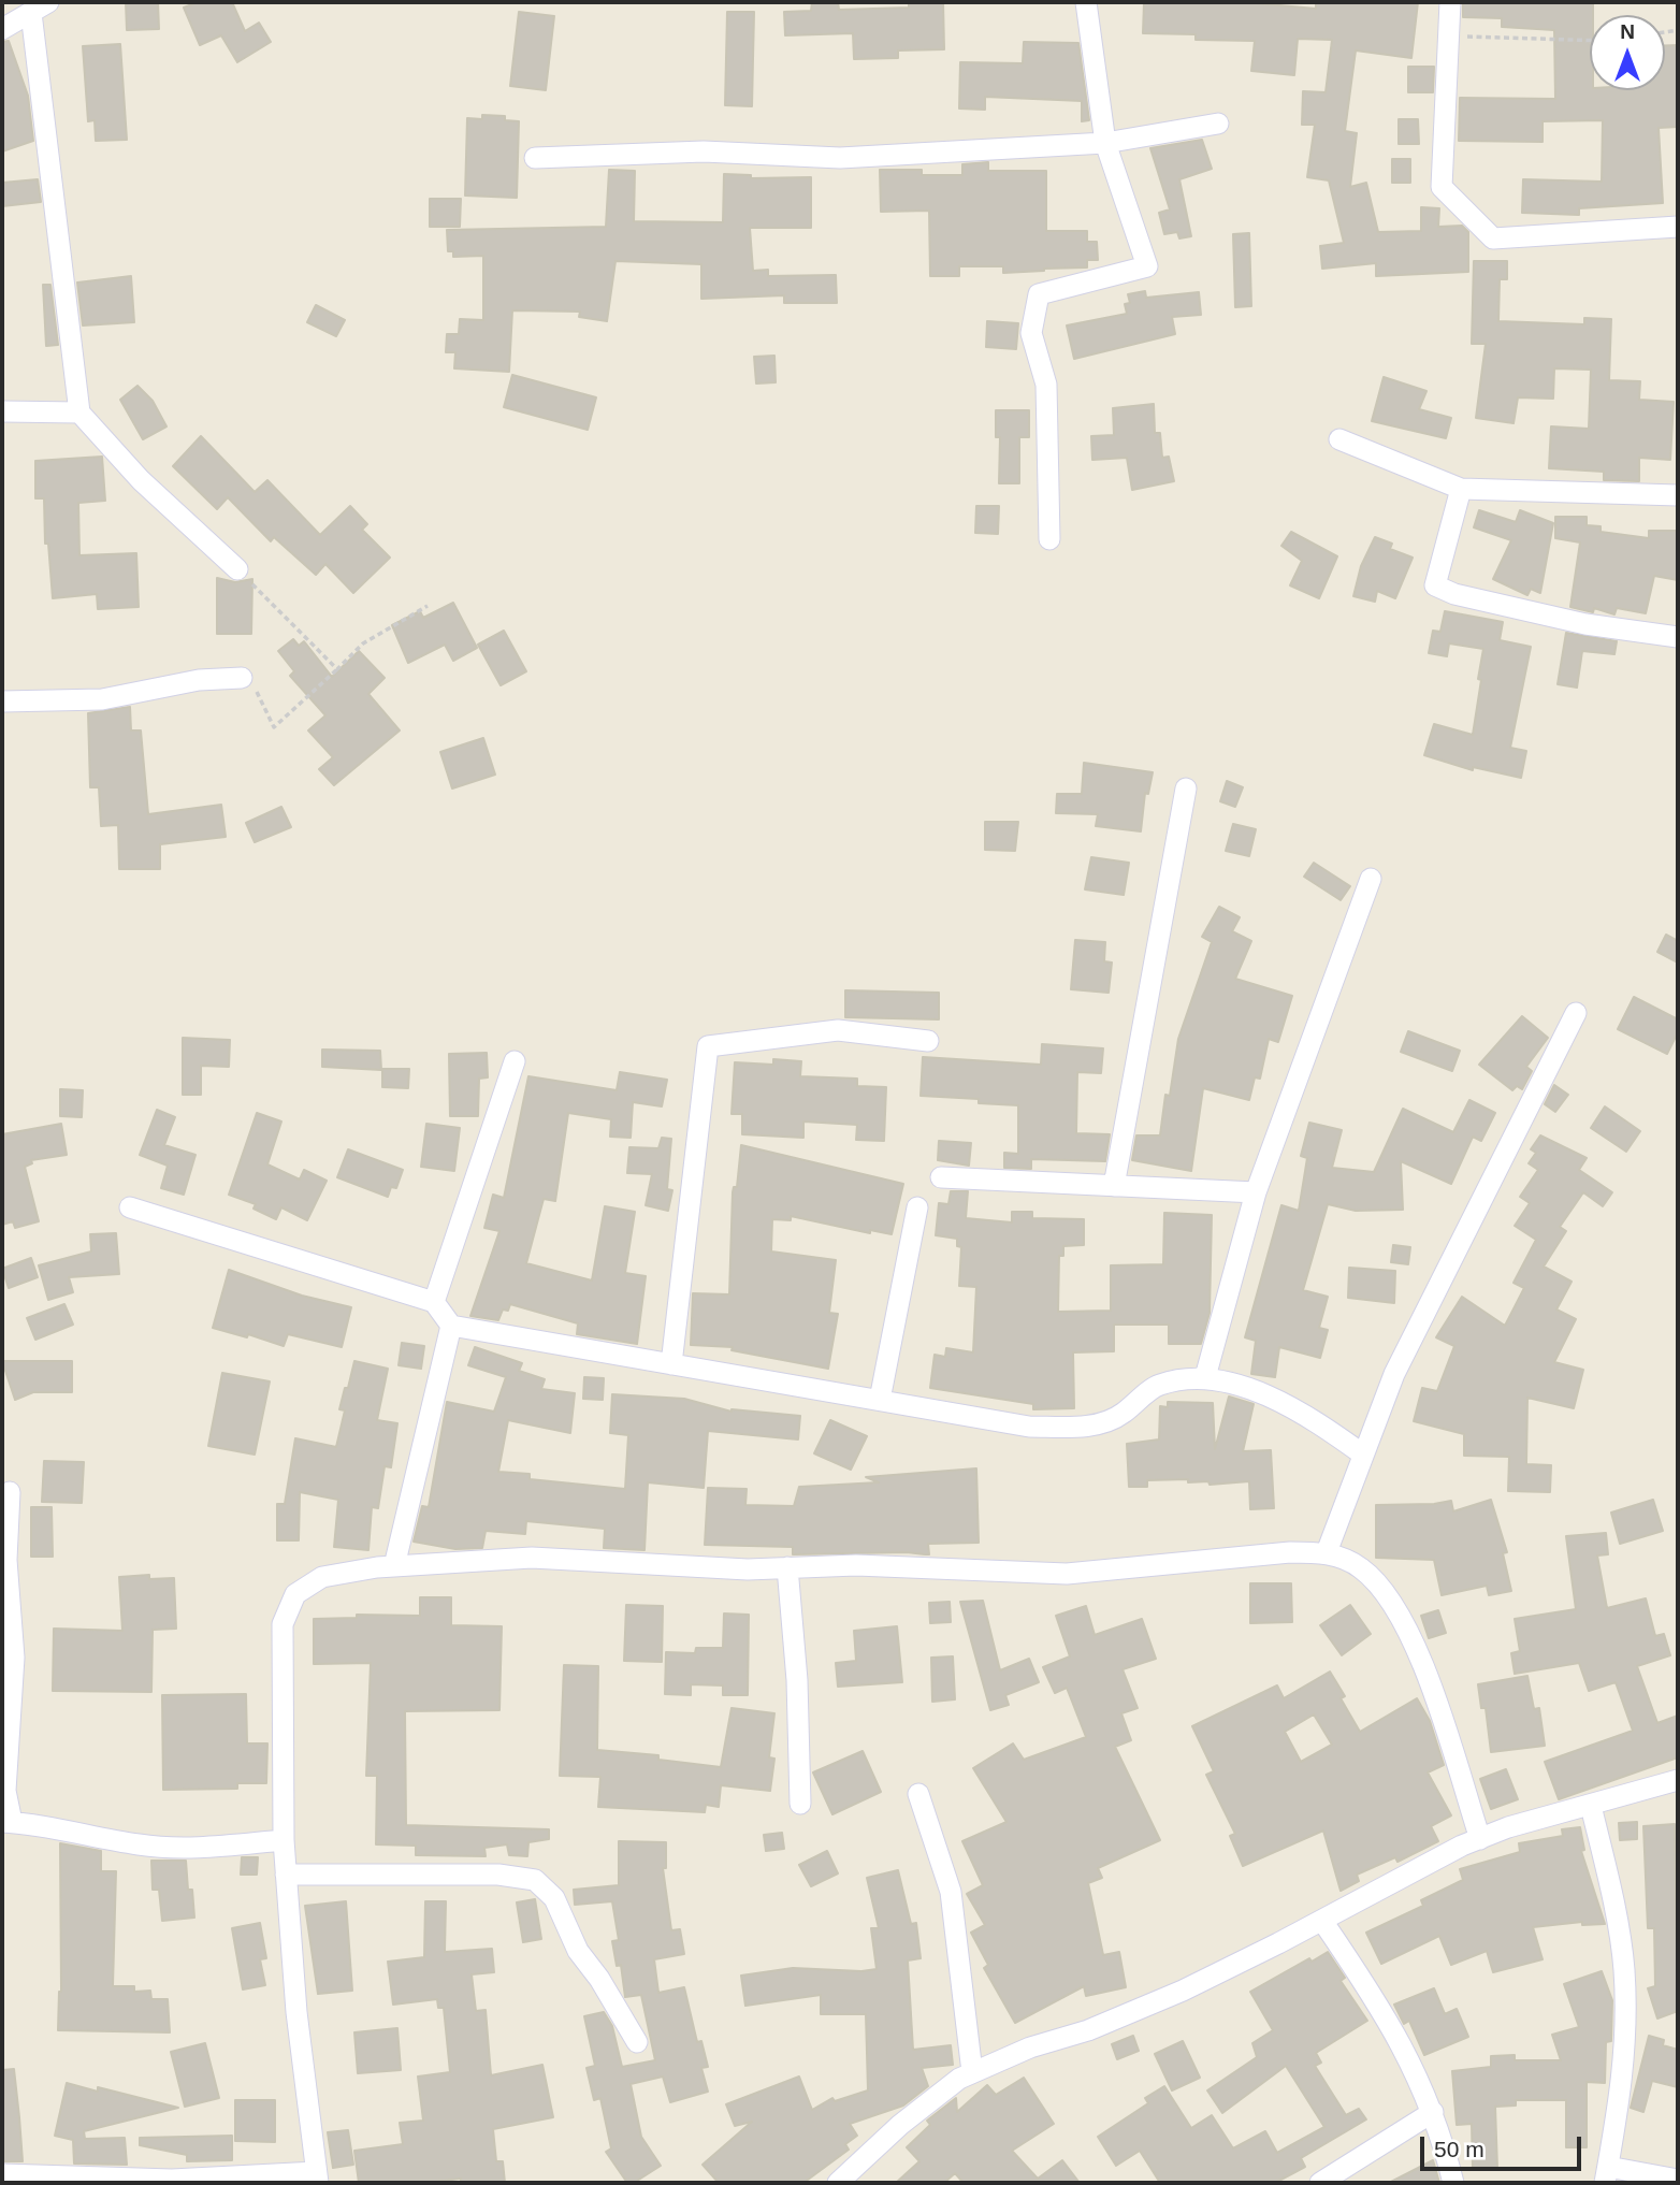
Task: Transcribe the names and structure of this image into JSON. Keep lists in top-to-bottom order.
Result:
{
  "scale_bar": "50 m",
  "north": "top"
}
